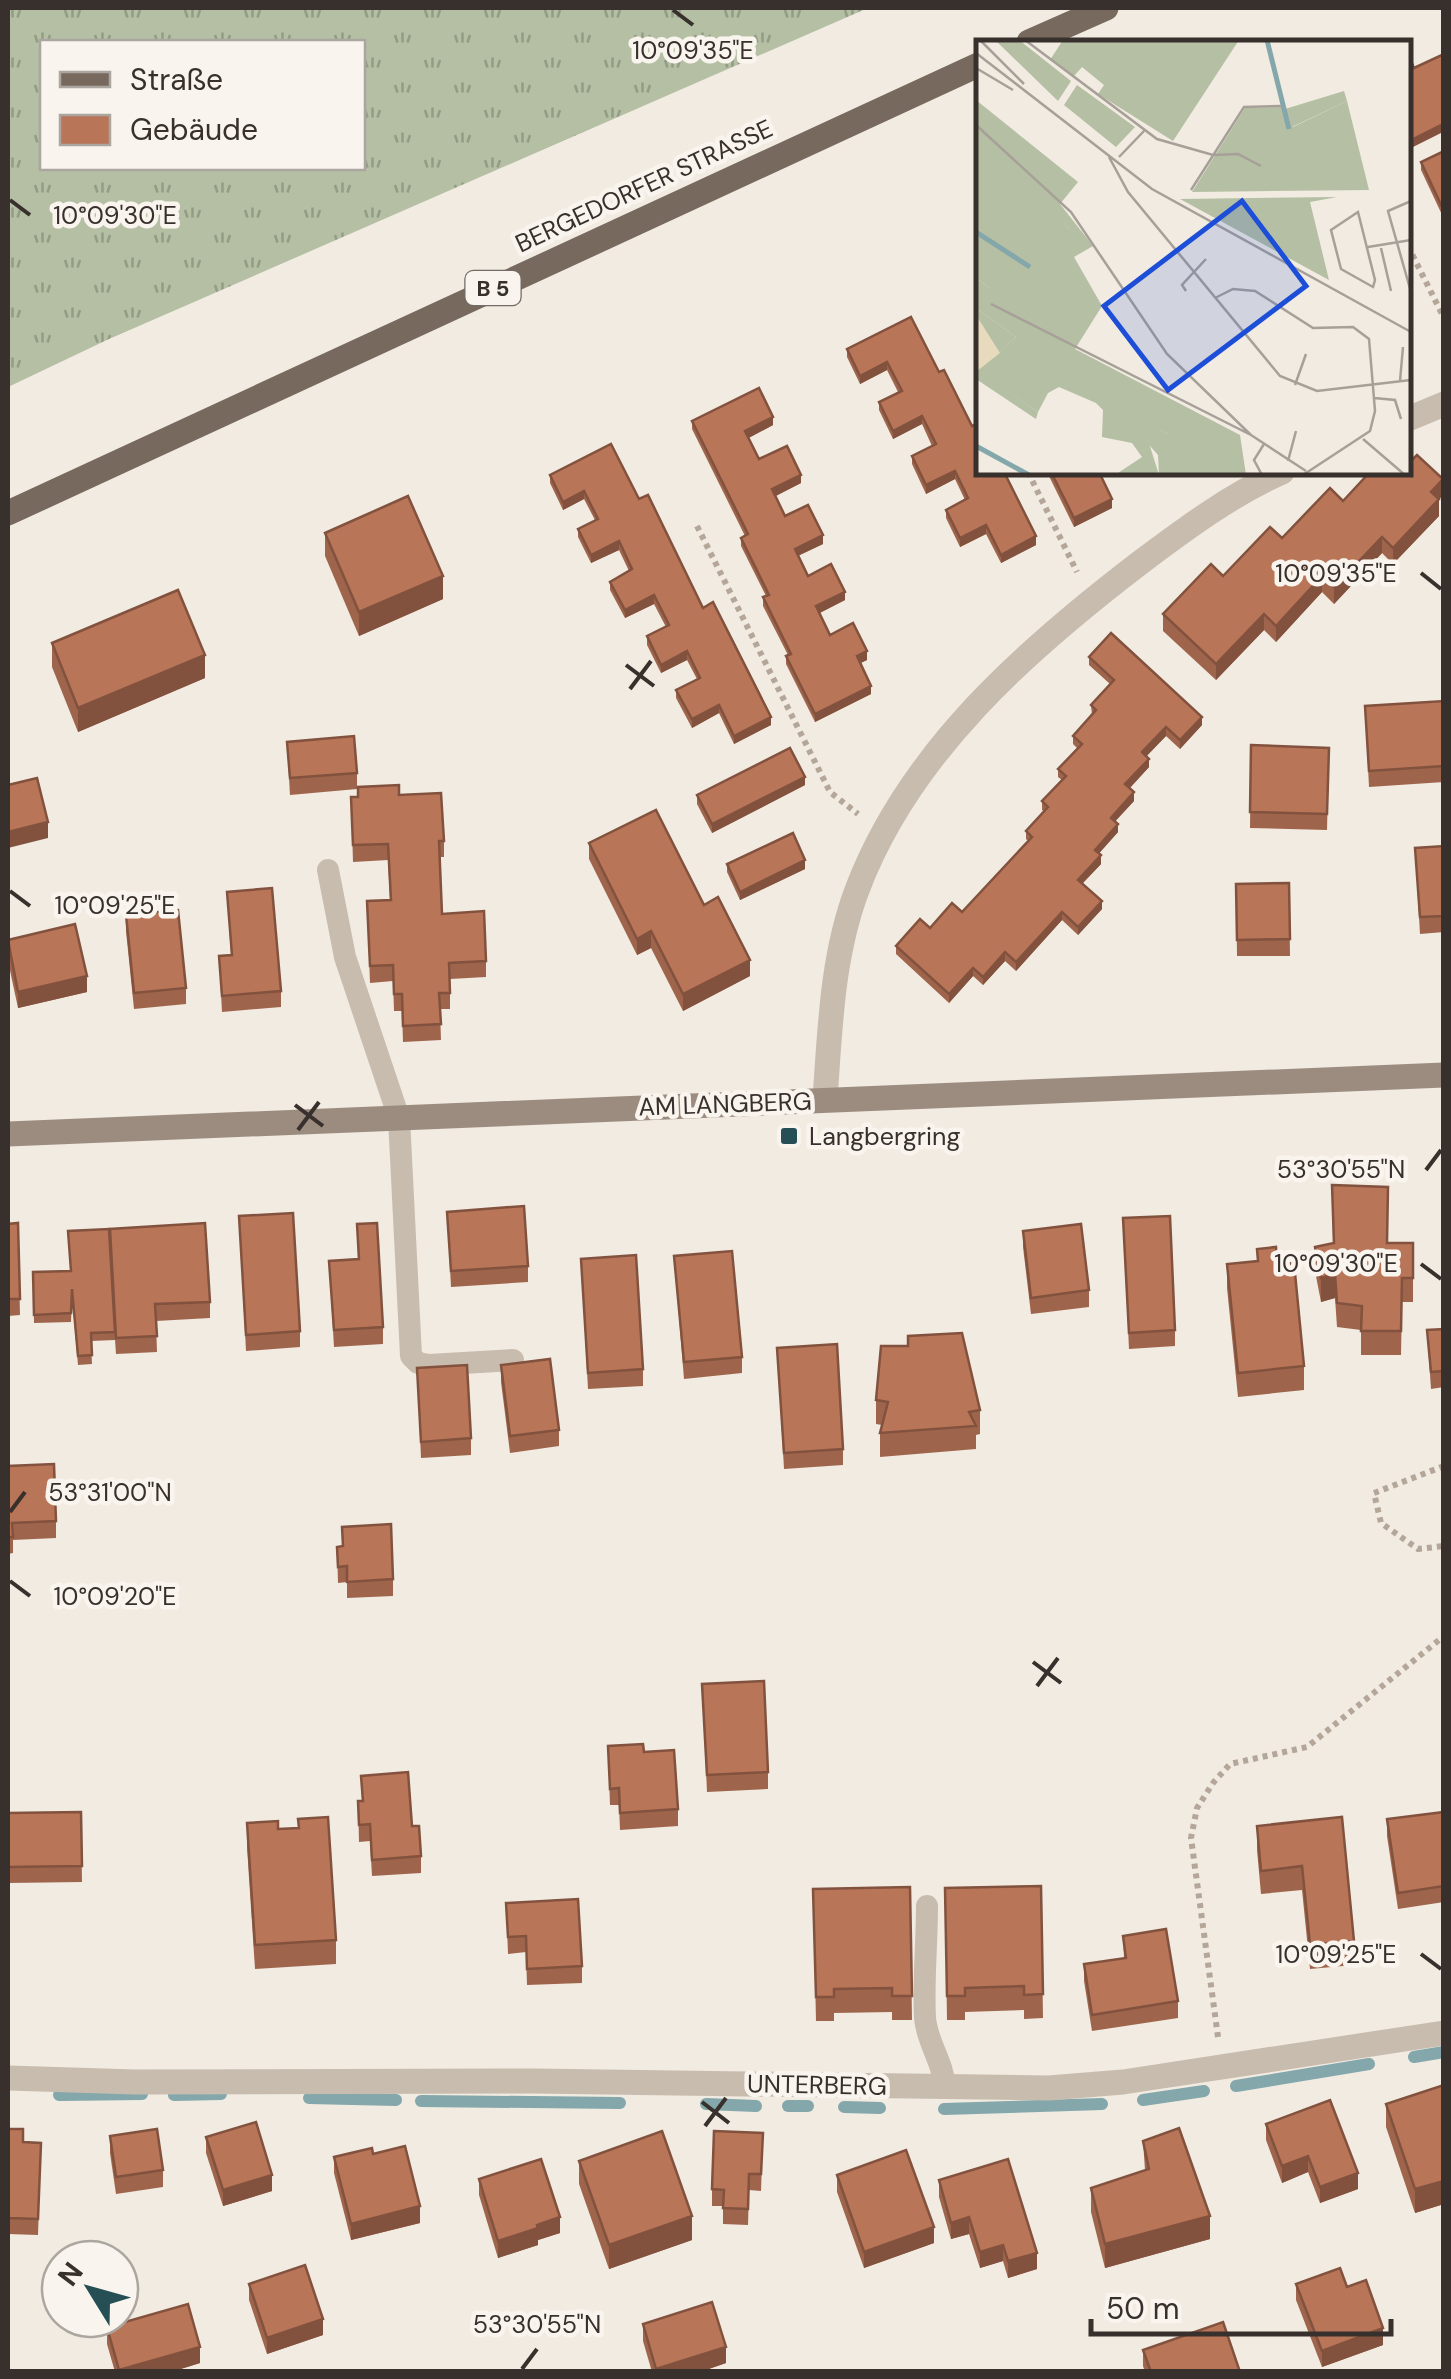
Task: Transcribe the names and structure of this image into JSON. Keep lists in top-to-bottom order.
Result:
{
  "streets": {
    "main road": ["BERGEDORFER STRASSE", "B 5"],
    "street": ["AM LANGBERG", "UNTERBERG"]
  },
  "places": {
    "transit": ["Langbergring"]
  },
  "legend": ["Straße", "Gebäude"],
  "scale_bar": "50 m",
  "north": "top left",
  "coordinates": [
    "10°09'35\"E",
    "10°09'30\"E",
    "10°09'25\"E",
    "53°30'55\"N",
    "53°31'00\"N",
    "10°09'20\"E"
  ]
}
